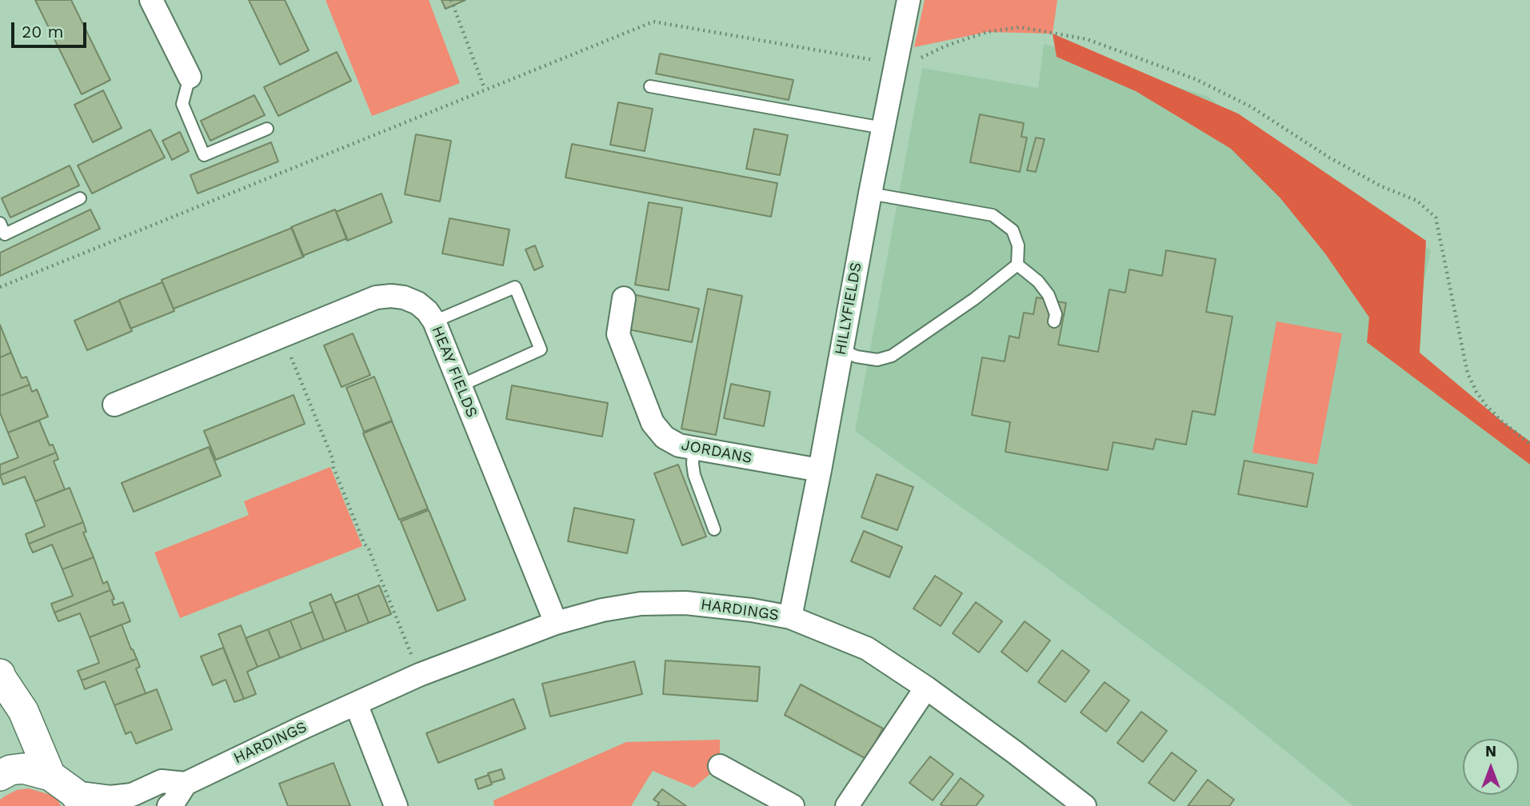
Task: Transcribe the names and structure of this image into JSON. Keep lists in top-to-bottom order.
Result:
{
  "streets": {
    "street": [
      "HILLYFIELDS",
      "HEAY FIELDS",
      "JORDANS",
      "HARDINGS"
    ]
  },
  "crossings": [
    ["HILLYFIELDS", "JORDANS"],
    ["HILLYFIELDS", "HARDINGS"],
    ["HEAY FIELDS", "HARDINGS"]
  ],
  "scale_bar": "20 m",
  "north": "top"
}
